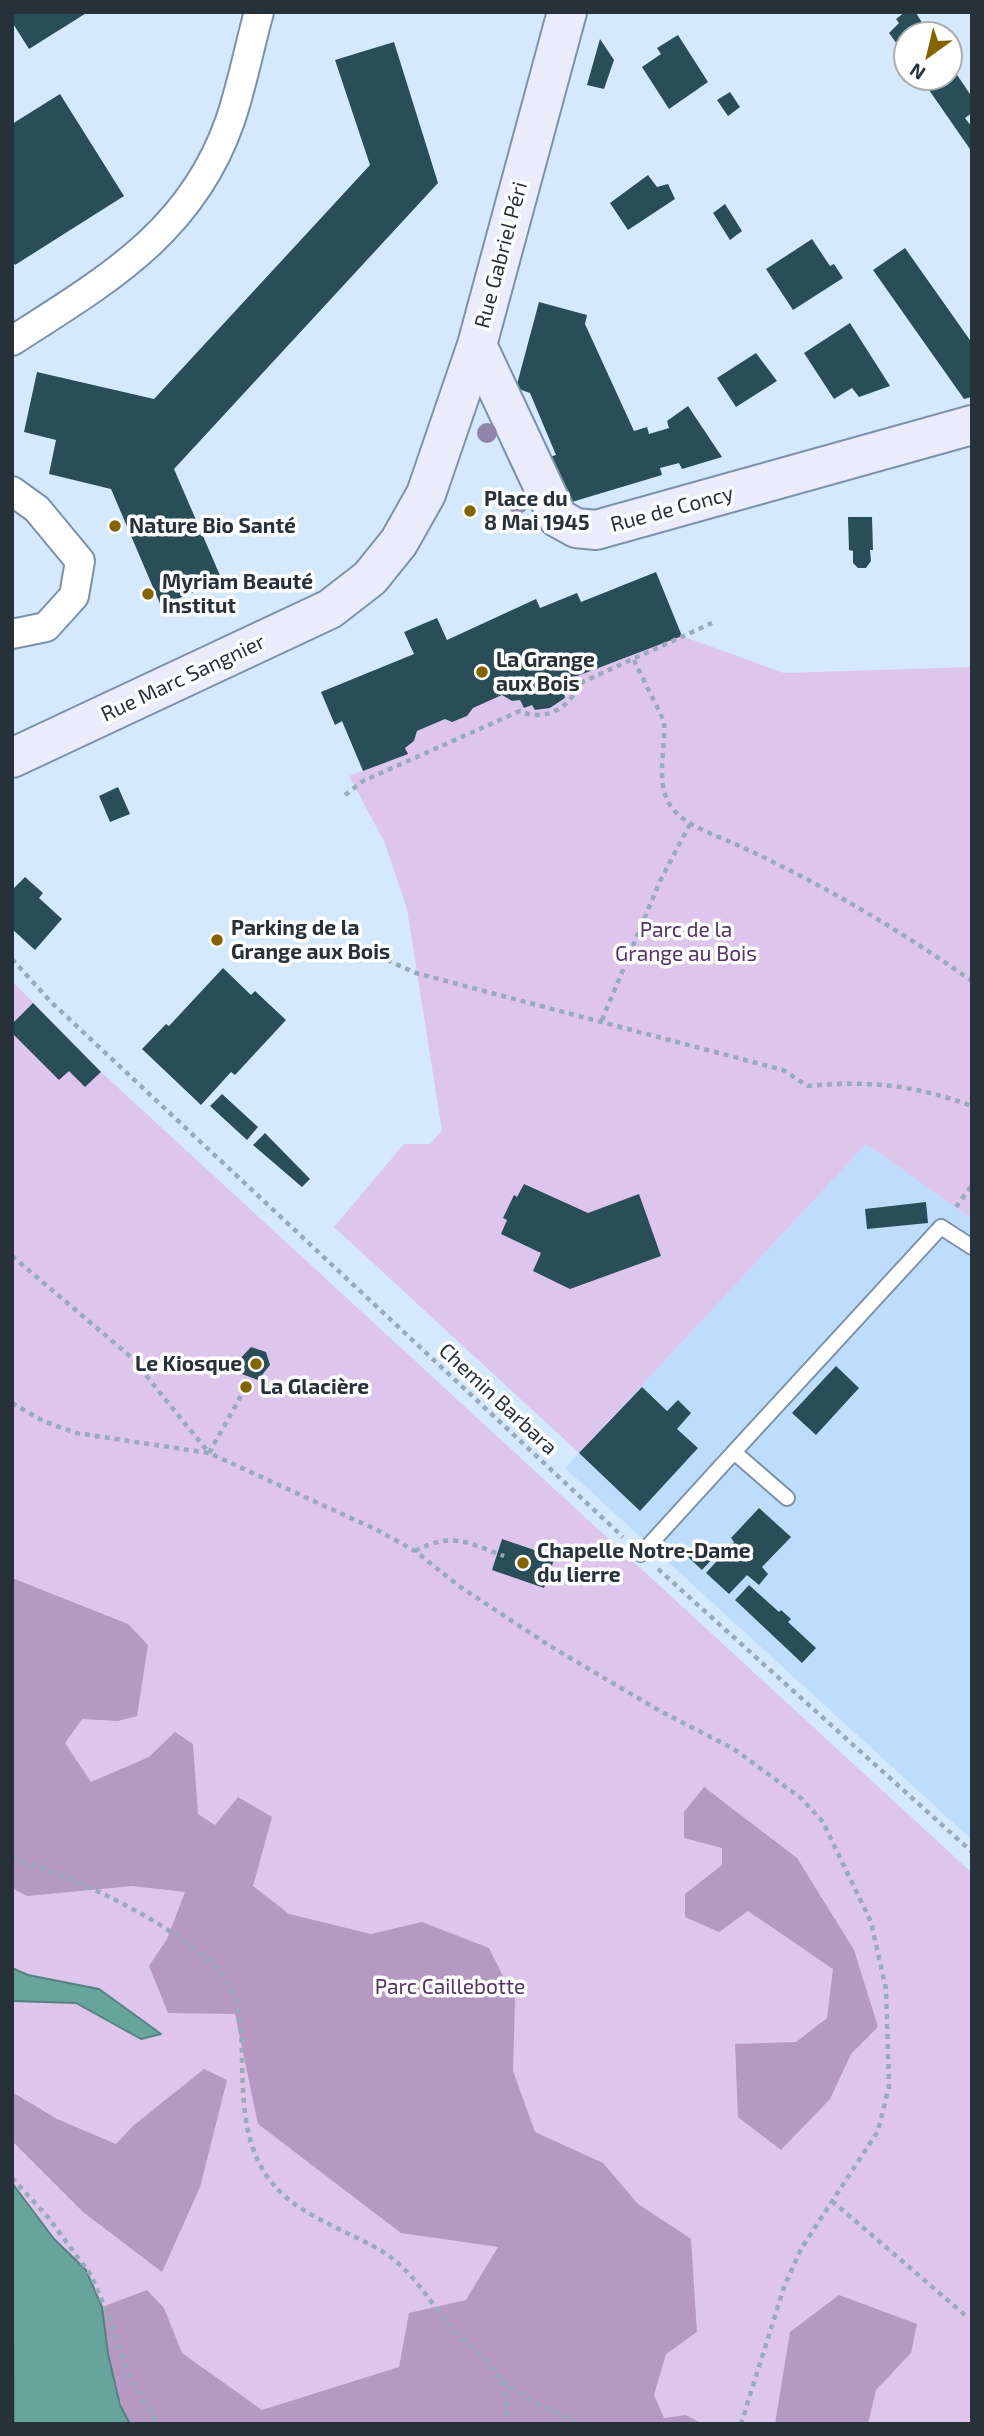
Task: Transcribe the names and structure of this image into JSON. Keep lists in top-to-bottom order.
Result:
{
  "streets": {
    "street": ["Rue Gabriel Péri", "Rue de Concy", "Rue Marc Sangnier"],
    "path": ["Chemin Barbara"]
  },
  "crossings": [
    ["Rue Gabriel Péri", "Rue de Concy"],
    ["Rue Gabriel Péri", "Rue Marc Sangnier"]
  ],
  "parks": ["Parc de la Grange au Bois", "Parc Caillebotte"],
  "places": [
    "Place du 8 Mai 1945",
    "Nature Bio Santé",
    "Myriam Beauté Institut",
    "La Grange aux Bois",
    "Parking de la Grange aux Bois",
    "Le Kiosque",
    "La Glacière",
    "Chapelle Notre-Dame du lierre"
  ],
  "north": "bottom left"
}
